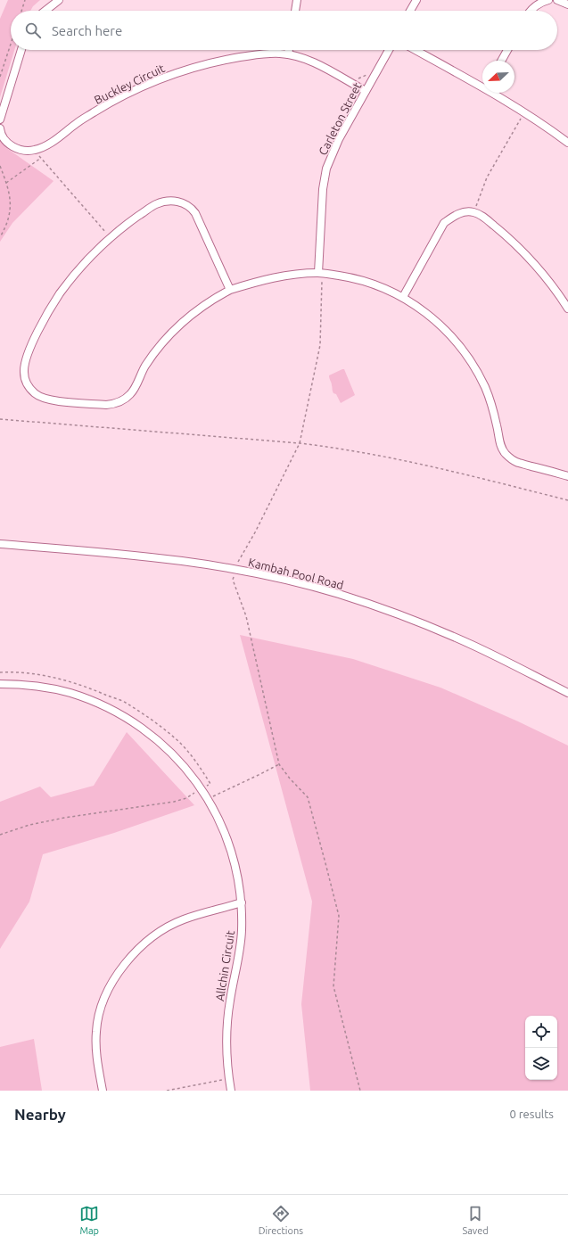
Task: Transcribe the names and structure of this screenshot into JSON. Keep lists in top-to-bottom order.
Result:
{
  "streets": {
    "street": [
      "Buckley Circuit",
      "Carleton Street",
      "Kambah Pool Road",
      "Allchin Circuit"
    ]
  },
  "crossings": [
    ["Buckley Circuit", "Carleton Street"]
  ],
  "north": "bottom left",
  "page": {
    "search": "Search here",
    "heading": ["Nearby", "0 results"],
    "nav": ["Map", "Directions", "Saved"]
  }
}
